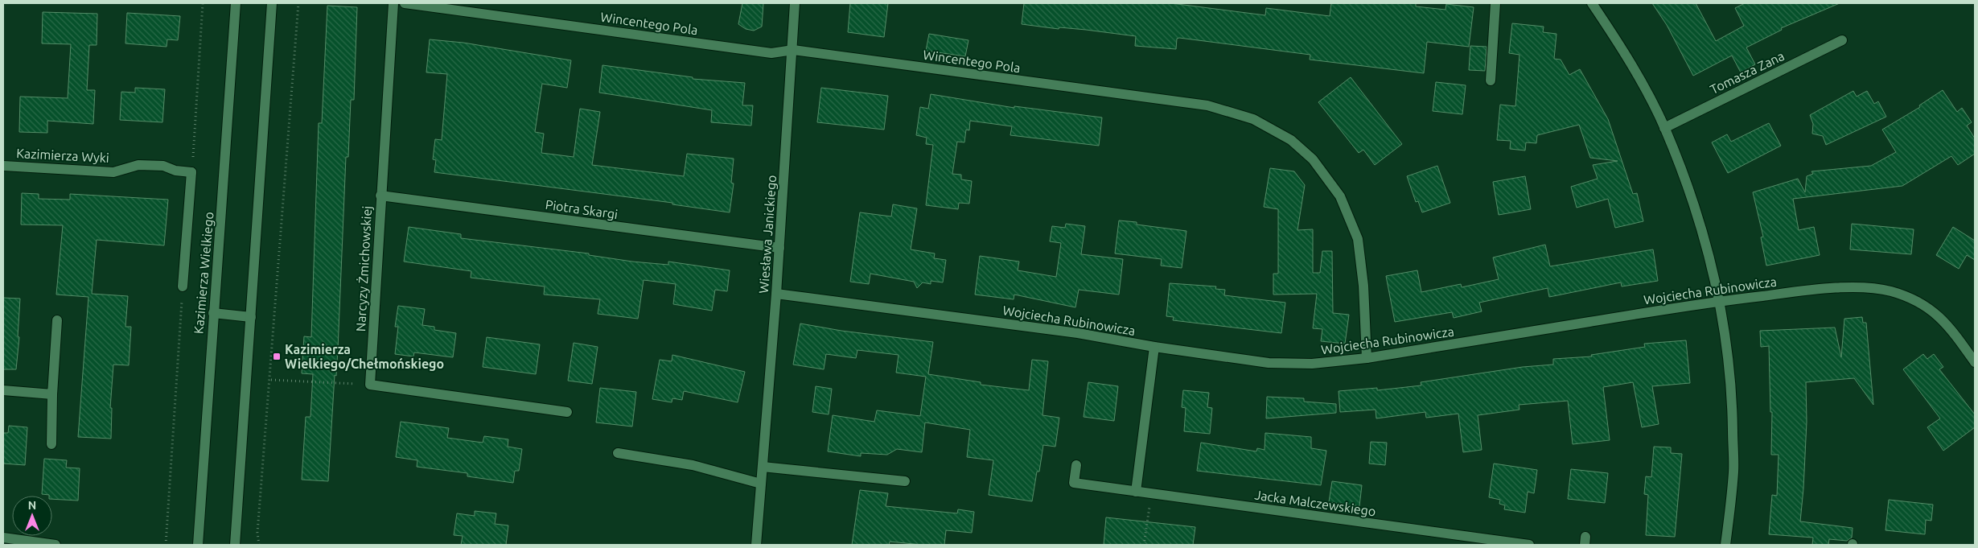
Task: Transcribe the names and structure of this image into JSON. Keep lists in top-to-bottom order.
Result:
{
  "streets": {
    "street": [
      "Wincentego Pola",
      "Tomasza Zana",
      "Kazimierza Wyki",
      "Piotra Skargi",
      "Wiesława Janickiego",
      "Narcyzy Żmichowskiej",
      "Kazimierza Wielkiego",
      "Wojciecha Rubinowicza",
      "Jacka Malczewskiego"
    ]
  },
  "crossings": [
    ["Wincentego Pola", "Wiesława Janickiego"],
    ["Wincentego Pola", "Wojciecha Rubinowicza"],
    ["Piotra Skargi", "Wiesława Janickiego"],
    ["Piotra Skargi", "Narcyzy Żmichowskiej"],
    ["Wiesława Janickiego", "Wojciecha Rubinowicza"]
  ],
  "places": {
    "transit": ["Kazimierza Wielkiego/Chełmońskiego"]
  },
  "north": "top"
}
